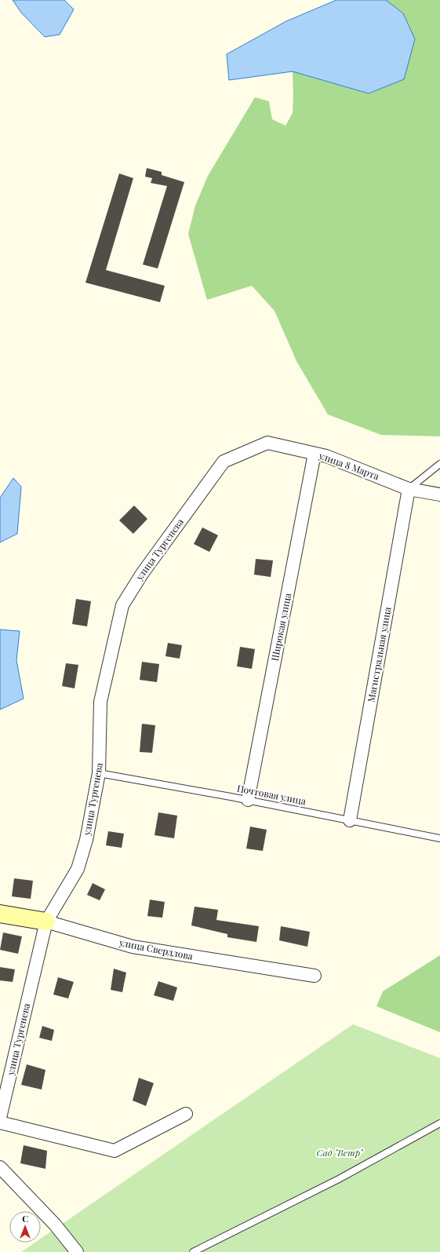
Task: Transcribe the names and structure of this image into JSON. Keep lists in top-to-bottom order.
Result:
{
  "streets": {
    "street": [
      "улица 8 Марта",
      "улица Тургенева",
      "Широкая улица",
      "Магистральная улица",
      "улица Свердлова"
    ],
    "lane": ["Почтовая улица"]
  },
  "crossings": [
    ["улица 8 Марта", "улица Тургенева"],
    ["улица 8 Марта", "Широкая улица"],
    ["улица 8 Марта", "Магистральная улица"],
    ["улица Тургенева", "Почтовая улица"],
    ["улица Тургенева", "улица Свердлова"],
    ["Широкая улица", "Почтовая улица"],
    ["Магистральная улица", "Почтовая улица"]
  ],
  "parks": ["Сад \"Ветр\""],
  "north": "top"
}
